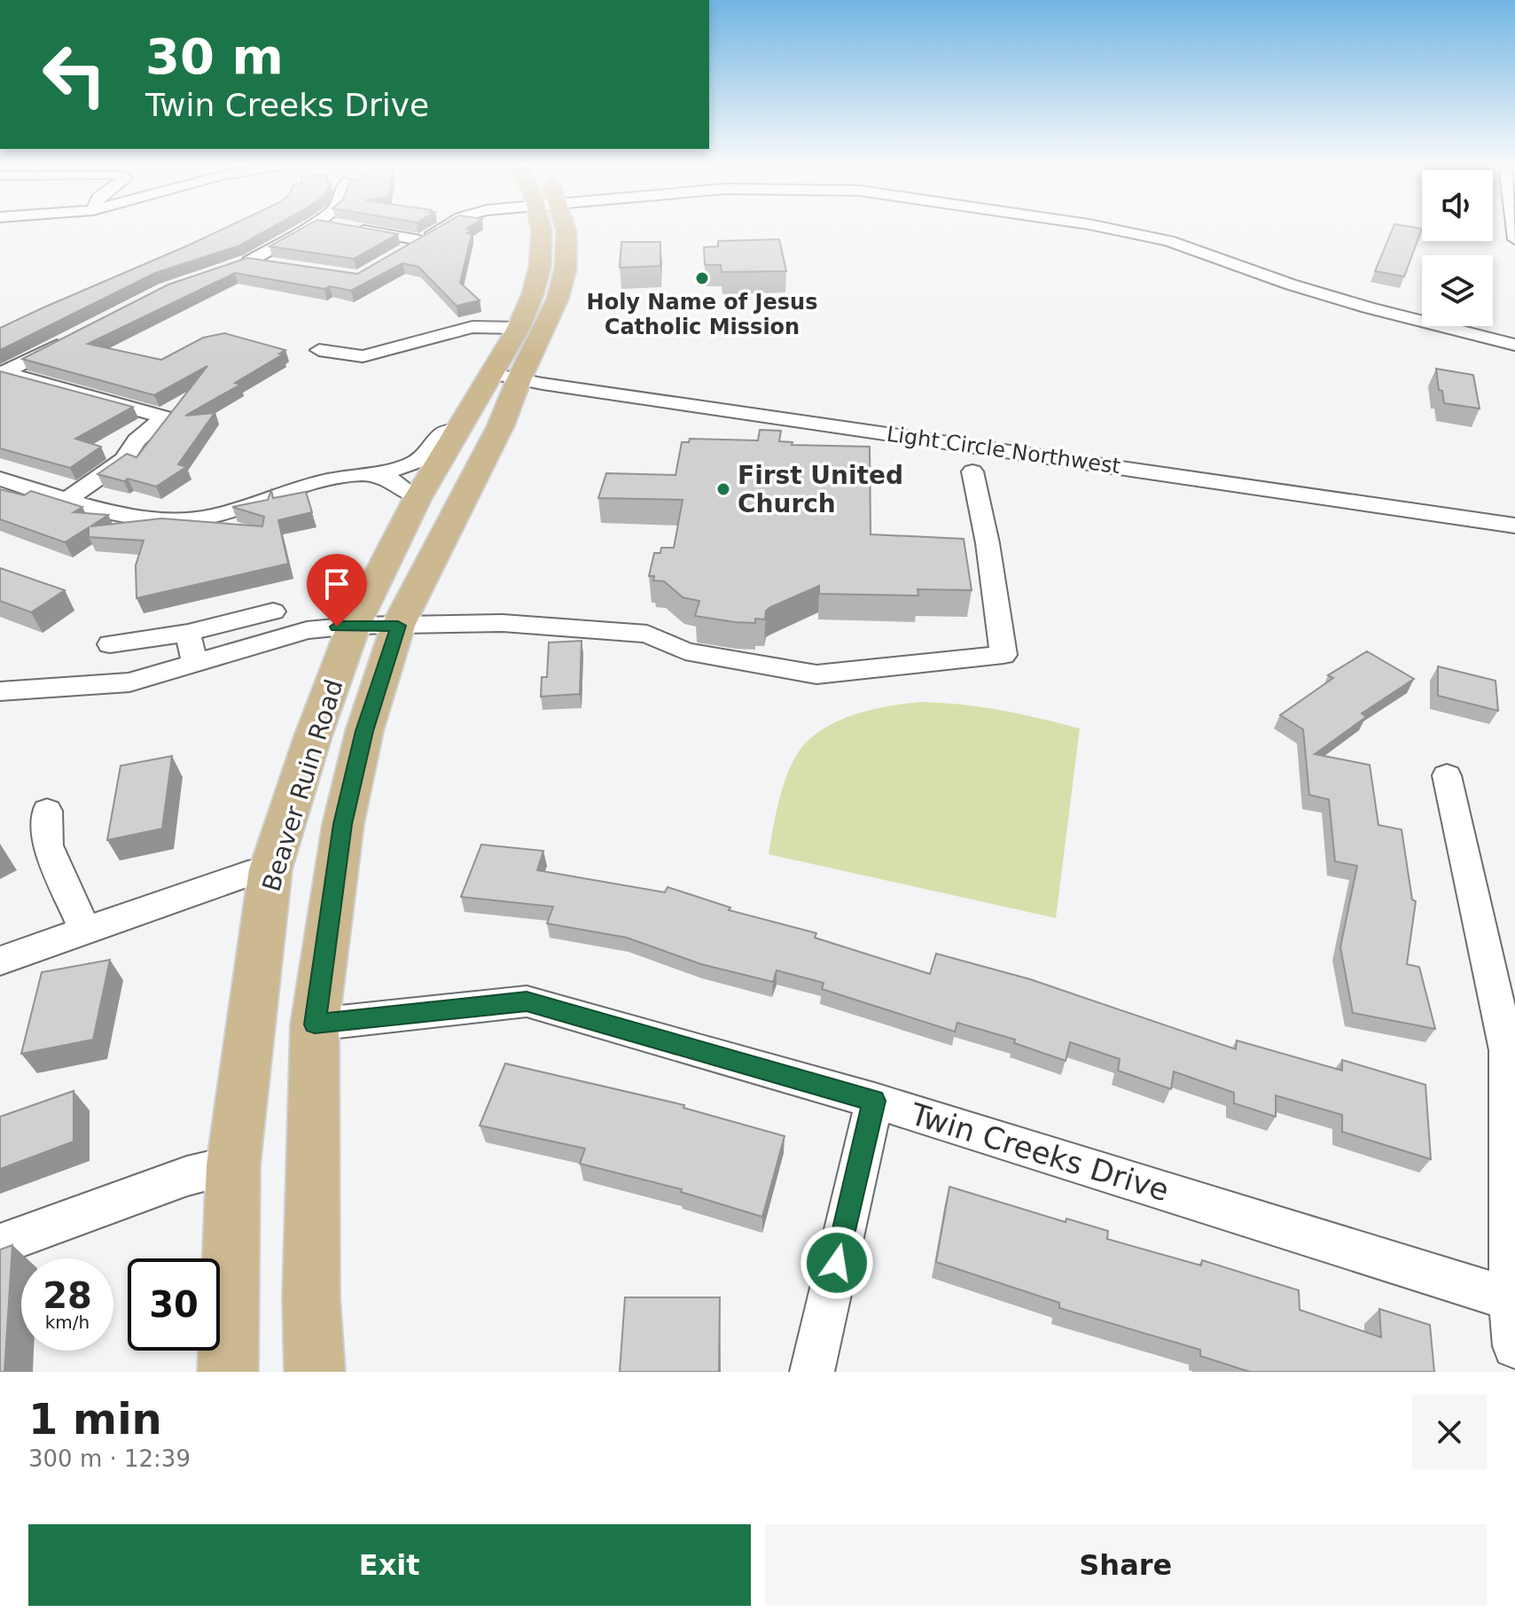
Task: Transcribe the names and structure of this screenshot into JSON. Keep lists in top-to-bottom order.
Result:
{
  "streets": {
    "main road": ["Beaver Ruin Road"],
    "street": ["Light Circle Northwest", "Twin Creeks Drive"]
  },
  "crossings": [
    ["Light Circle Northwest", "Beaver Ruin Road"],
    ["Beaver Ruin Road", "Twin Creeks Drive"]
  ],
  "places": ["Holy Name of Jesus Catholic Mission", "First United Church"],
  "page": {
    "turn": ["30 m", "Twin Creeks Drive"],
    "speed": "28 km/h",
    "limit": "30",
    "heading": ["1 min", "300 m · 12:39"],
    "buttons": ["Exit", "Share"]
  }
}
